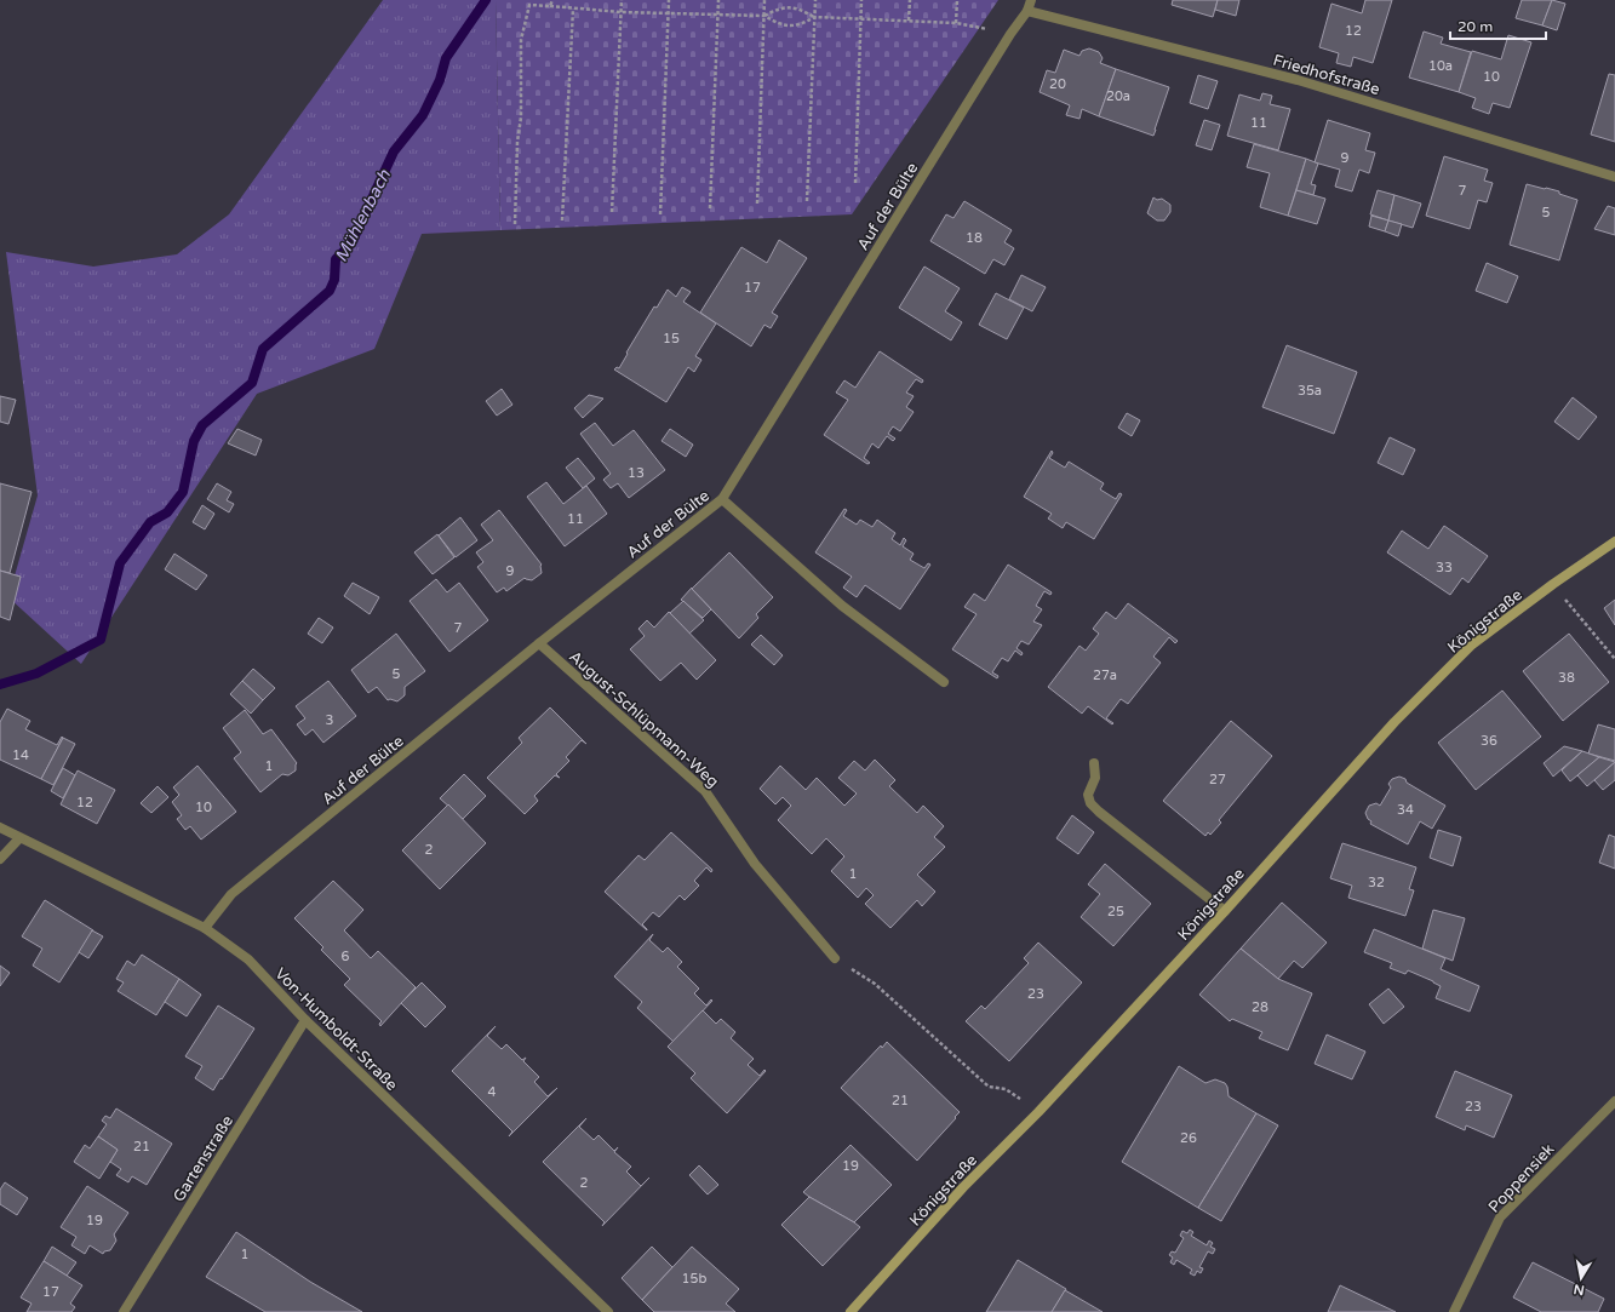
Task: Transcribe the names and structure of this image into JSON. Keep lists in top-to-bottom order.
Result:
{
  "streets": {
    "main road": ["Königstraße"],
    "street": [
      "Friedhofstraße",
      "Auf der Bülte",
      "August-Schlüpmann-Weg",
      "Von-Humboldt-Straße",
      "Gartenstraße",
      "Poppensiek"
    ]
  },
  "crossings": [
    ["Friedhofstraße", "Auf der Bülte"],
    ["Auf der Bülte", "August-Schlüpmann-Weg"],
    ["Auf der Bülte", "Von-Humboldt-Straße"],
    ["Von-Humboldt-Straße", "Gartenstraße"]
  ],
  "water": ["Mühlenbach"],
  "house_numbers": [
    "12",
    "10a",
    "10",
    "20",
    "20a",
    "11",
    "9",
    "7",
    "5",
    "18",
    "17",
    "15",
    "35a",
    "13",
    "11",
    "33",
    "9",
    "7",
    "5",
    "27a",
    "38",
    "3",
    "36",
    "14",
    "1",
    "27",
    "12",
    "10",
    "34",
    "2",
    "1",
    "32",
    "25",
    "6",
    "23",
    "28",
    "4",
    "21",
    "23",
    "26",
    "21",
    "19",
    "2",
    "19",
    "1",
    "15b",
    "17"
  ],
  "scale_bar": "20 m",
  "north": "bottom"
}
